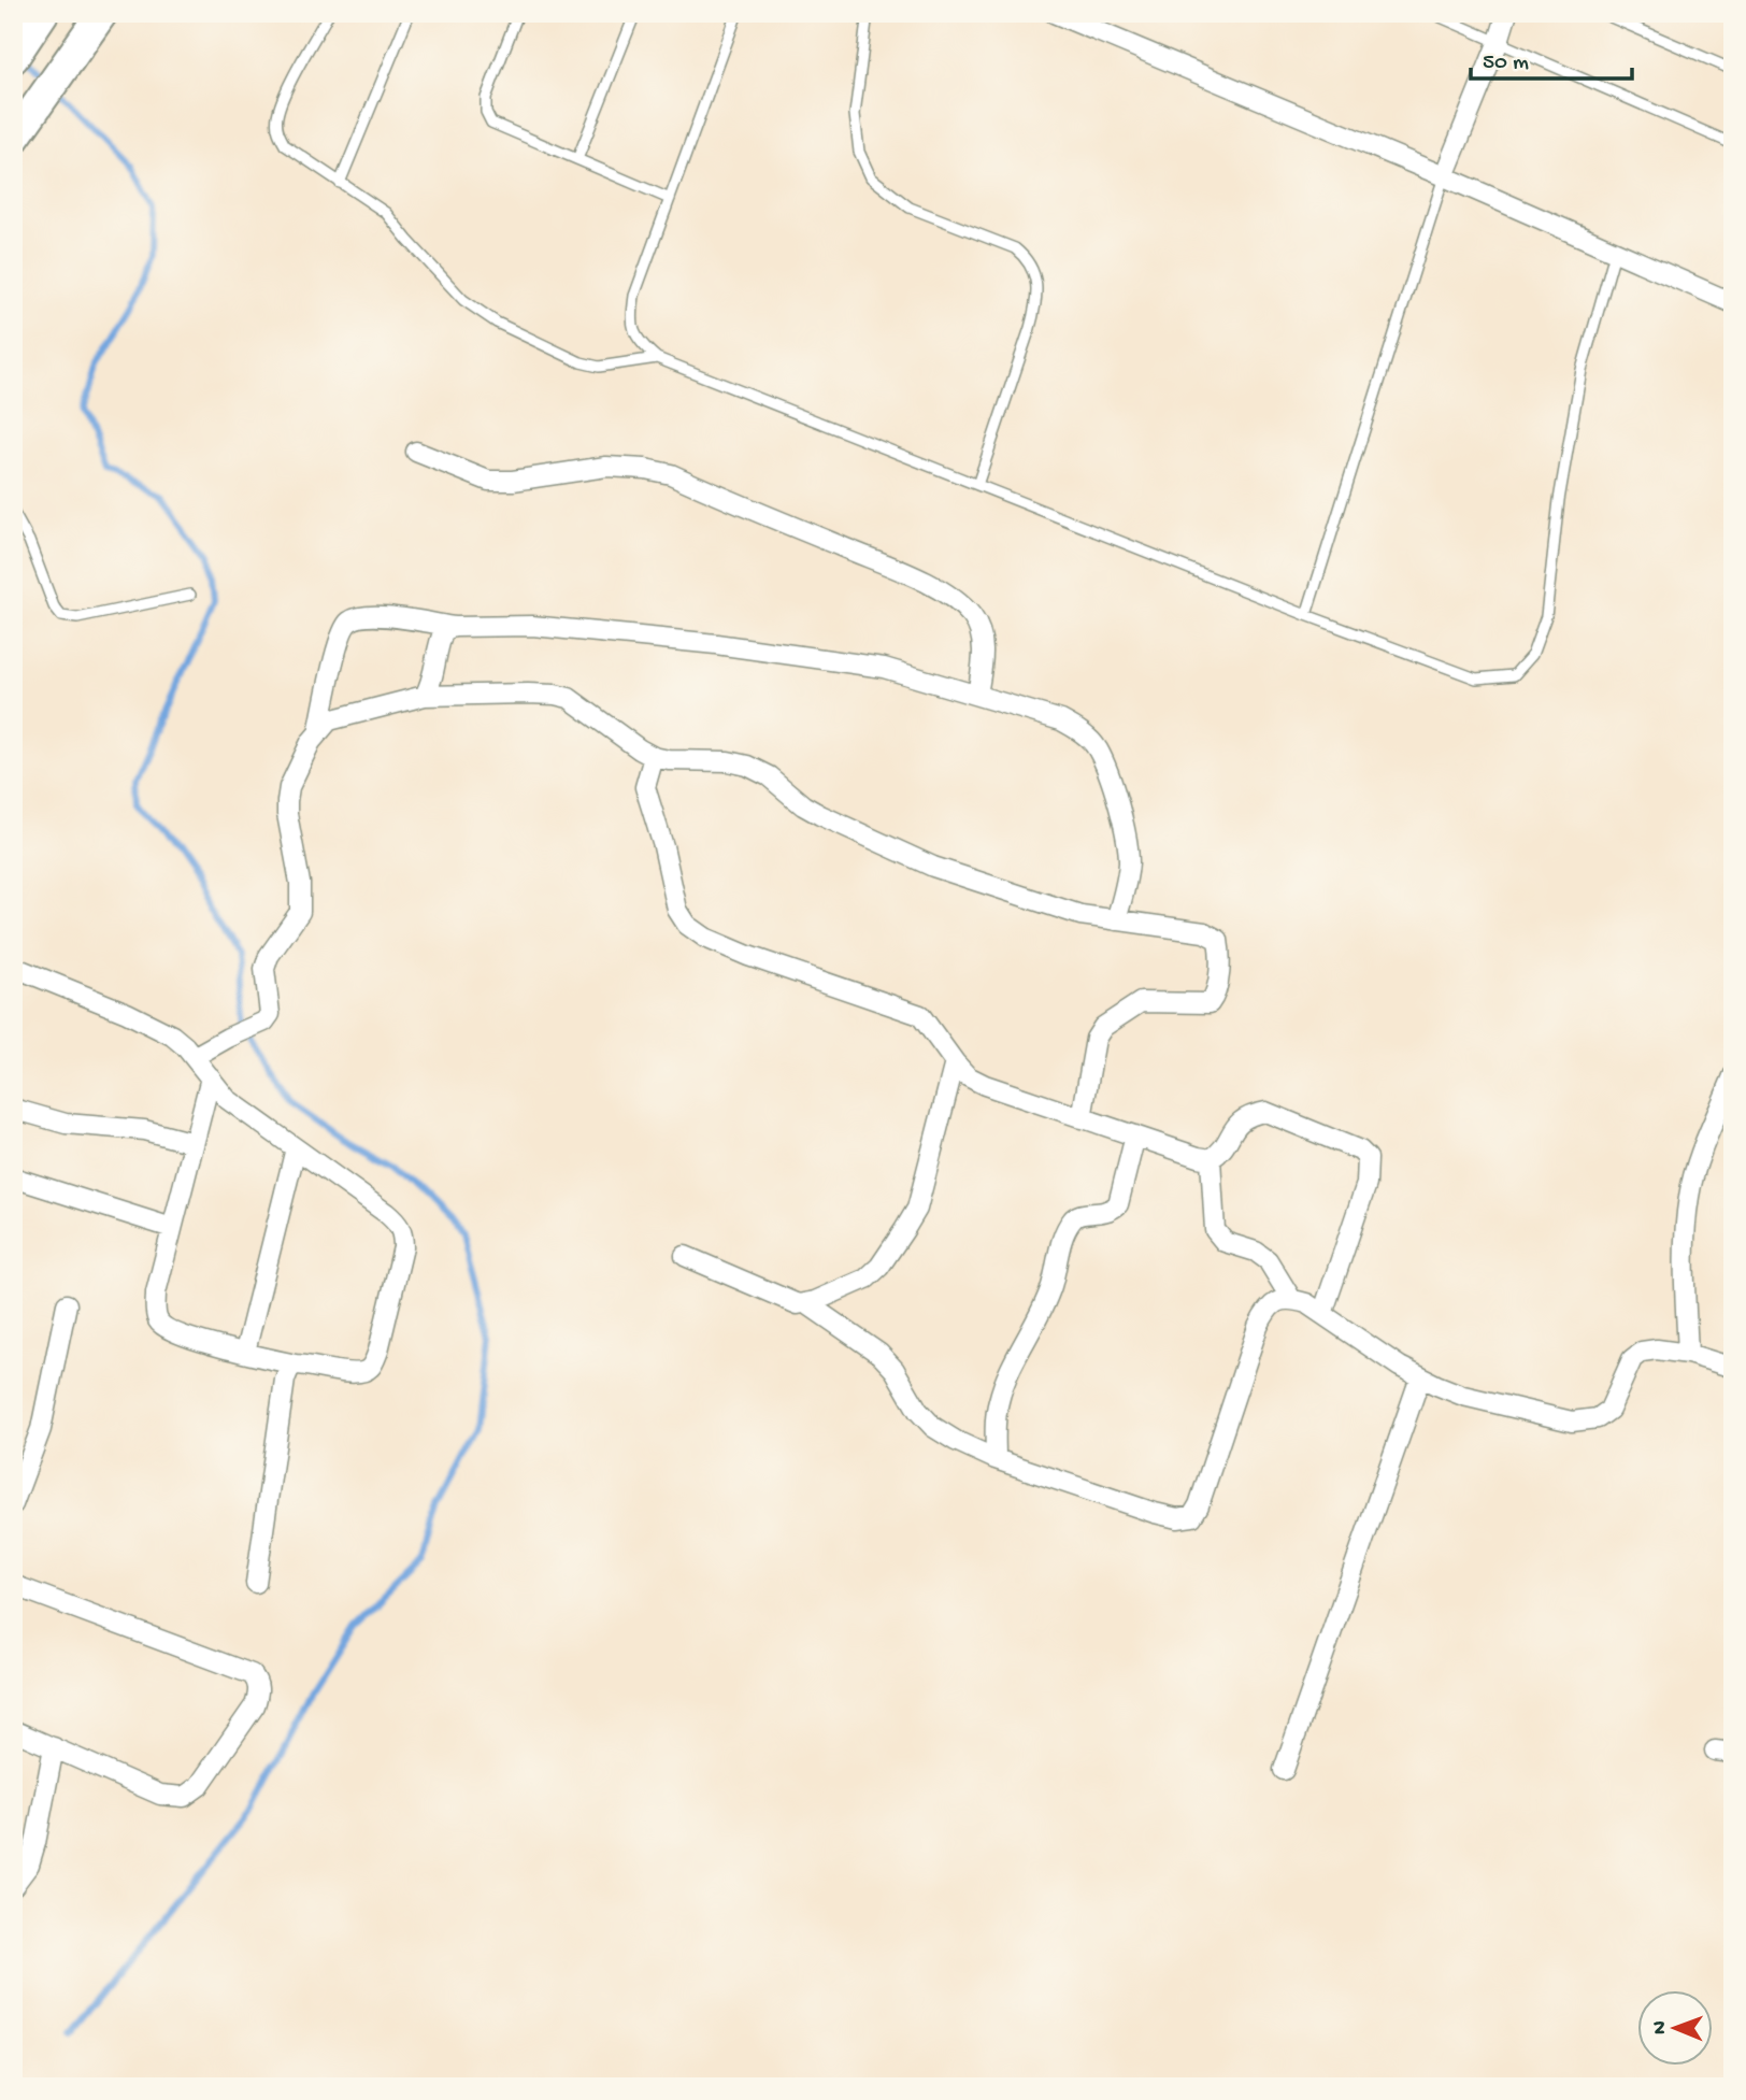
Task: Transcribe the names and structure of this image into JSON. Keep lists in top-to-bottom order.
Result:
{
  "scale_bar": "50 m",
  "north": "left"
}
